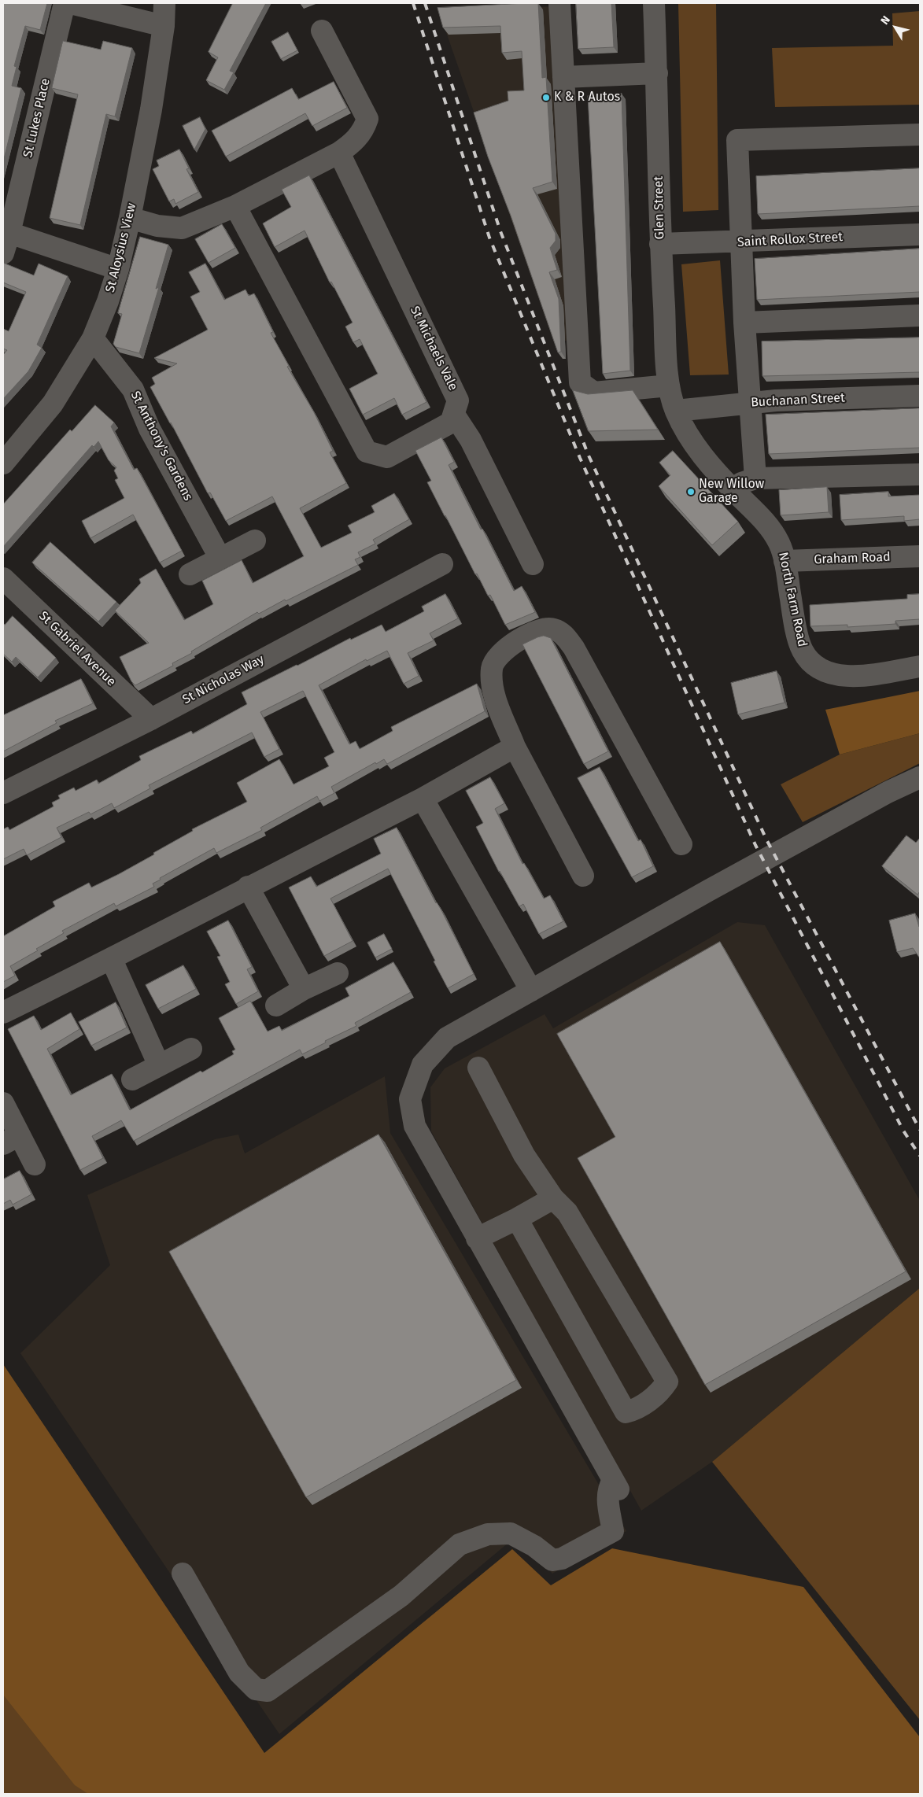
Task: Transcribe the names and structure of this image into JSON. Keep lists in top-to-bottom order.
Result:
{
  "streets": {
    "street": [
      "St Lukes Place",
      "Glen Street",
      "Saint Rollox Street",
      "St Aloysius View",
      "St Michaels Vale",
      "Buchanan Street",
      "St Anthony's Gardens",
      "Graham Road",
      "North Farm Road",
      "St Gabriel Avenue",
      "St Nicholas Way"
    ]
  },
  "crossings": [
    ["St Lukes Place", "St Aloysius View"],
    ["Glen Street", "Saint Rollox Street"],
    ["Glen Street", "Buchanan Street"],
    ["Glen Street", "North Farm Road"],
    ["St Aloysius View", "St Anthony's Gardens"],
    ["Buchanan Street", "North Farm Road"],
    ["Graham Road", "North Farm Road"],
    ["St Gabriel Avenue", "St Nicholas Way"]
  ],
  "places": ["K & R Autos", "New Willow Garage"],
  "north": "top left"
}
